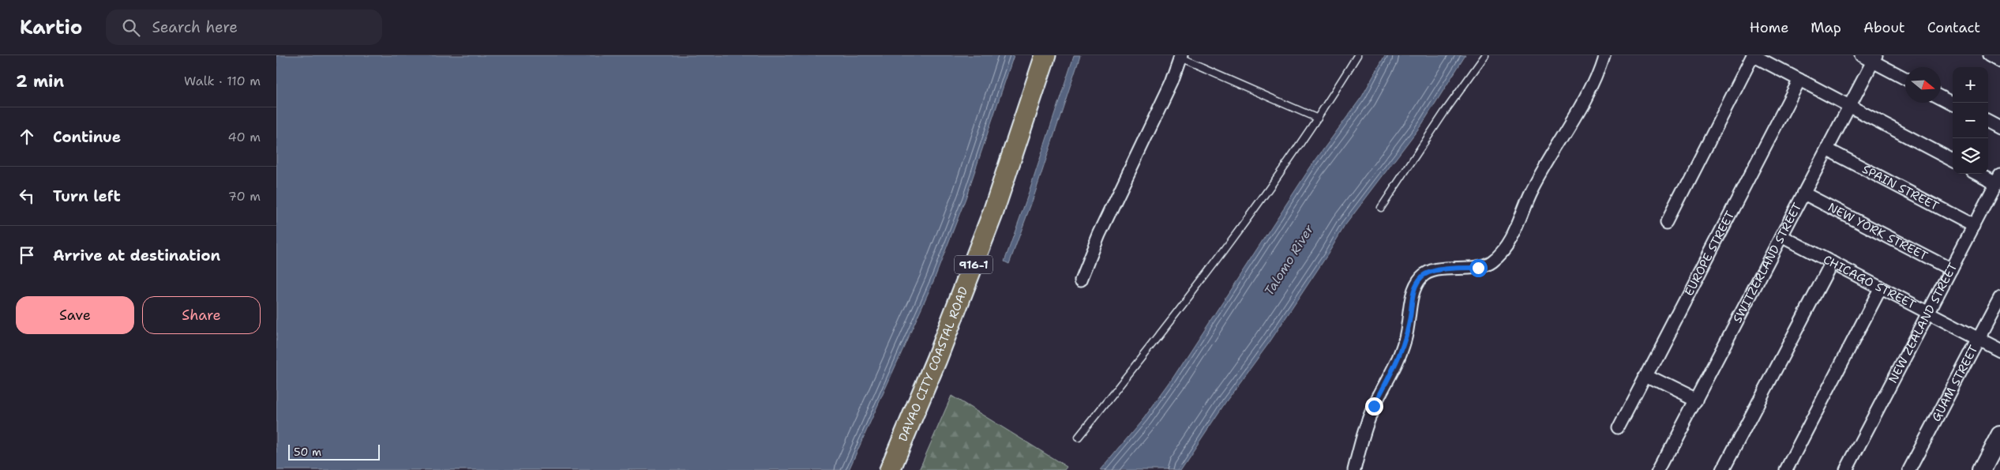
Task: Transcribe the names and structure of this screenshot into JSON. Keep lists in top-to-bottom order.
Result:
{
  "streets": {
    "main road": ["916-1", "DAVAO CITY COASTAL ROAD"],
    "street": [
      "SPAIN STREET",
      "NEW YORK STREET",
      "EUROPE STREET",
      "SWITZERLAND STREET",
      "CHICAGO STREET",
      "NEW ZEALAND STREET",
      "GUAM STREET"
    ]
  },
  "crossings": [
    ["SPAIN STREET", "SWITZERLAND STREET"],
    ["SPAIN STREET", "NEW ZEALAND STREET"],
    ["NEW YORK STREET", "SWITZERLAND STREET"],
    ["NEW YORK STREET", "NEW ZEALAND STREET"],
    ["SWITZERLAND STREET", "CHICAGO STREET"],
    ["CHICAGO STREET", "NEW ZEALAND STREET"],
    ["CHICAGO STREET", "GUAM STREET"]
  ],
  "water": ["Talomo River"],
  "scale_bar": "50 m",
  "north": "right",
  "page": {
    "header": "Kartio",
    "search": "Search here",
    "nav": [
      "Home",
      "Map",
      "About",
      "Contact"
    ],
    "heading": ["2 min", "Walk · 110 m"],
    "map_buttons": ["+", "−"],
    "list": [
      ["Continue", "40 m"],
      ["Turn left", "70 m"],
      "Arrive at destination"
    ],
    "buttons": ["Save", "Share"],
    "scale": "50 m"
  }
}
